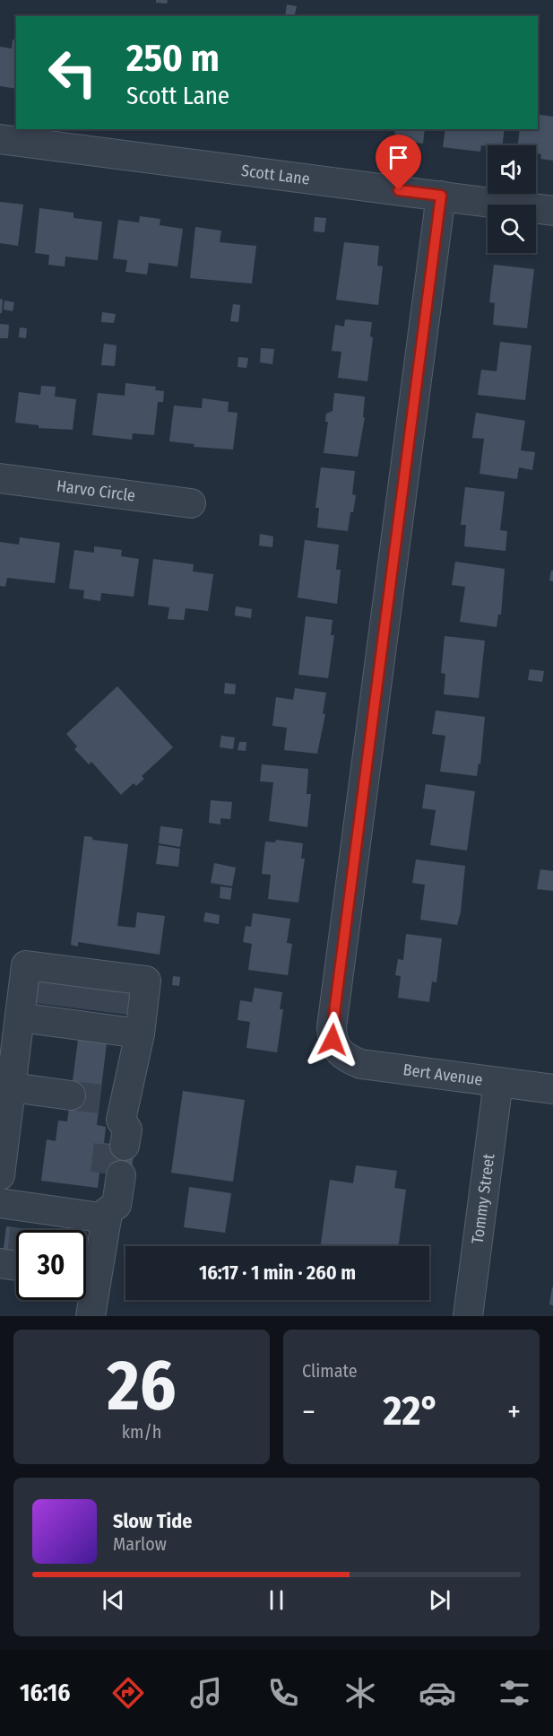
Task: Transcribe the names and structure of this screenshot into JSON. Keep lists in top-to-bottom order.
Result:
{
  "streets": {
    "street": [
      "Scott Lane",
      "Harvo Circle",
      "Bert Avenue",
      "Tommy Street"
    ]
  },
  "crossings": [
    ["Scott Lane", "Bert Avenue"],
    ["Bert Avenue", "Tommy Street"]
  ],
  "page": {
    "turn": ["250 m", "Scott Lane"],
    "limit": "30",
    "trip": "16:17 · 1 min · 260 m",
    "tile": [
      ["26", "km/h"],
      "Climate"
    ],
    "heat": ["−", "22°", "+"],
    "song": ["Slow Tide", "Marlow"],
    "tabs": "16:16"
  }
}
